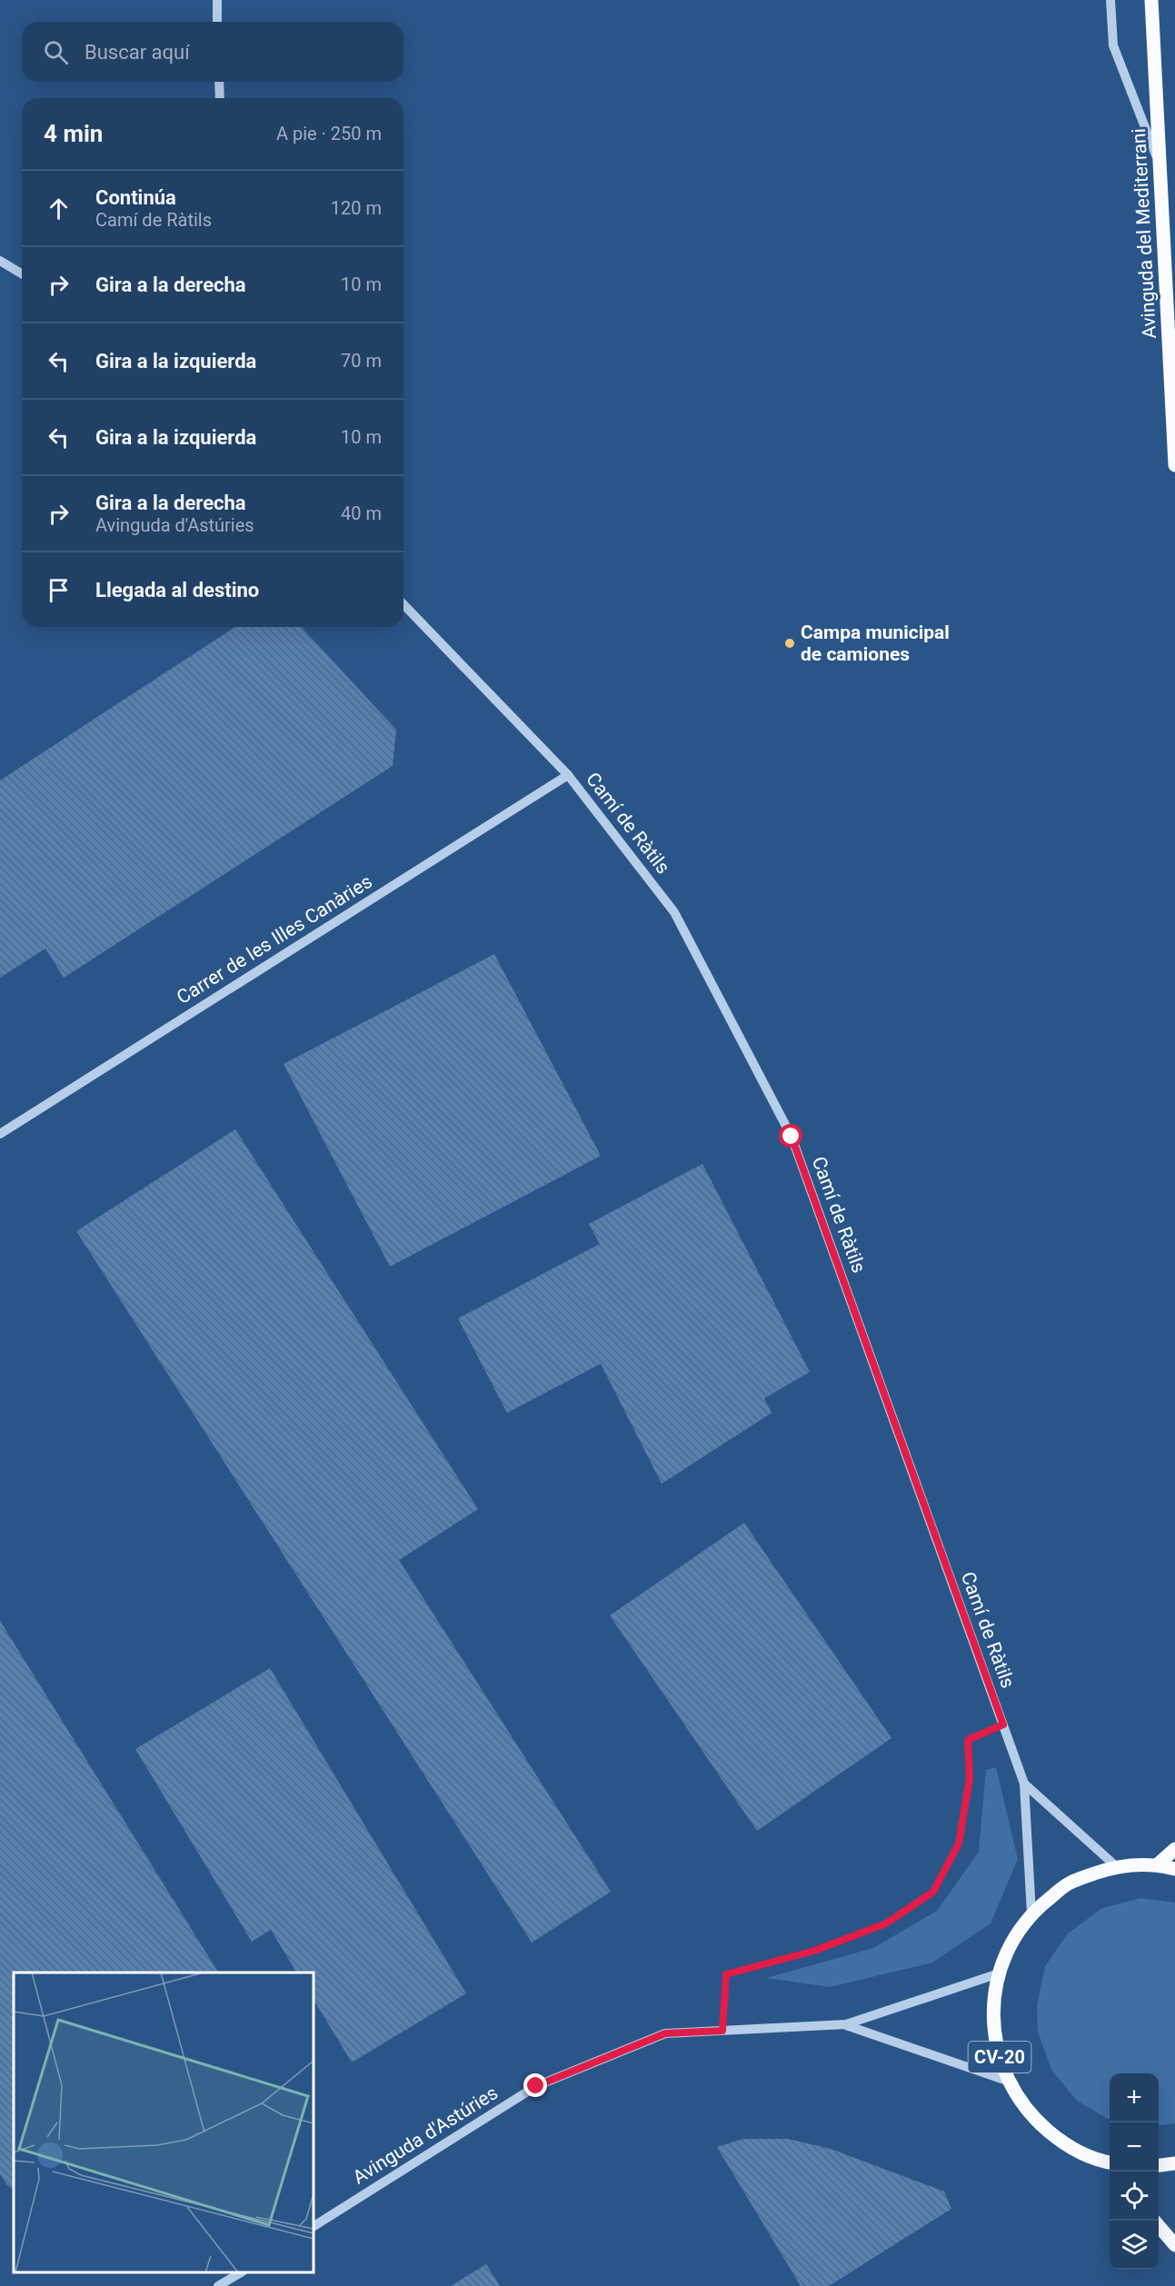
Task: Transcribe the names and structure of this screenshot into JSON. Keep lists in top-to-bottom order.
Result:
{
  "streets": {
    "main road": ["Avinguda del Mediterrani", "CV-20"],
    "street": ["Camí de Ràtils", "Carrer de les Illes Canàries", "Avinguda d'Astúries"]
  },
  "crossings": [
    ["Camí de Ràtils", "Carrer de les Illes Canàries"],
    ["Camí de Ràtils", "CV-20"],
    ["CV-20", "Avinguda d'Astúries"]
  ],
  "places": ["Campa municipal de camiones"],
  "page": {
    "search": "Buscar aquí",
    "heading": ["4 min", "A pie · 250 m"],
    "list": [
      ["Continúa", "Camí de Ràtils", "120 m"],
      ["Gira a la derecha", "10 m"],
      ["Gira a la izquierda", "70 m"],
      ["Gira a la izquierda", "10 m"],
      ["Gira a la derecha", "Avinguda d'Astúries", "40 m"],
      "Llegada al destino"
    ],
    "map_buttons": ["+", "−"]
  }
}
